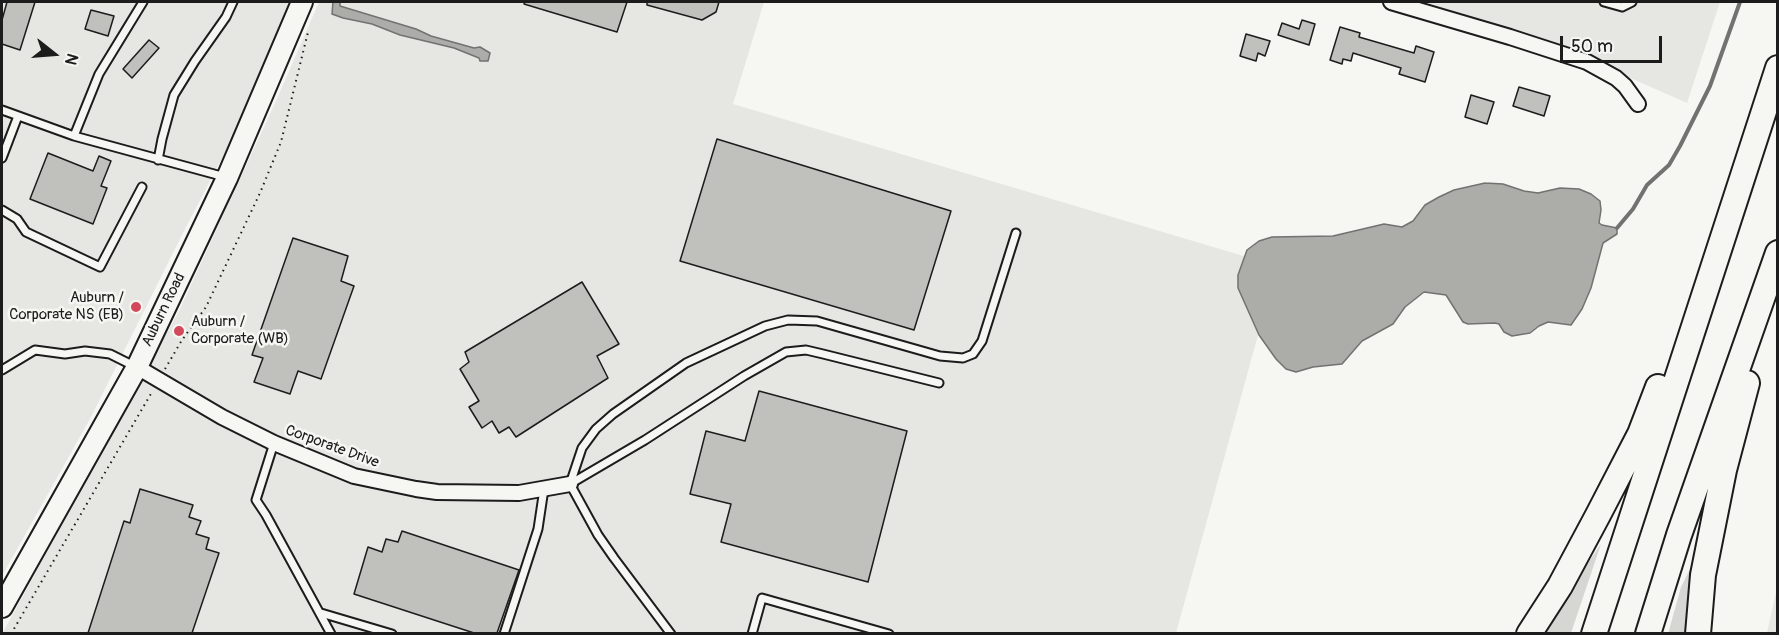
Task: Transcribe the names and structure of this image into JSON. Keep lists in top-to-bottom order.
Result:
{
  "streets": {
    "main road": ["Auburn Road"],
    "street": ["Corporate Drive"]
  },
  "crossings": [
    ["Auburn Road", "Corporate Drive"]
  ],
  "places": ["Auburn / Corporate NS (EB)", "Auburn / Corporate (WB)"],
  "scale_bar": "50 m",
  "north": "right"
}
